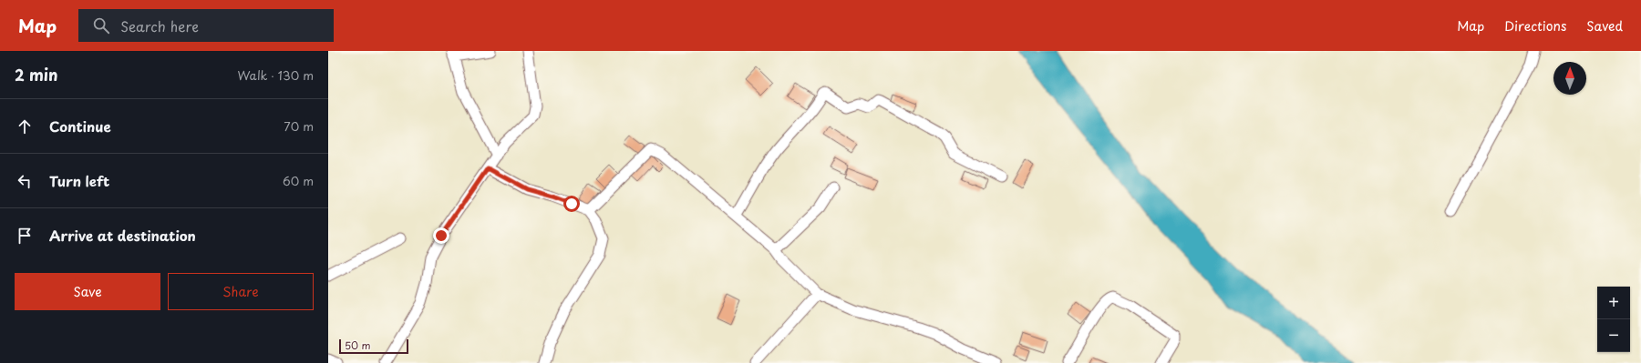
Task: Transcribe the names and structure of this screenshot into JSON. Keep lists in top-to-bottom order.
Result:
{
  "scale_bar": "50 m",
  "north": "top",
  "page": {
    "header": "Map",
    "search": "Search here",
    "nav": ["Map", "Directions", "Saved"],
    "heading": ["2 min", "Walk · 130 m"],
    "list": [
      ["Continue", "70 m"],
      ["Turn left", "60 m"],
      "Arrive at destination"
    ],
    "buttons": ["Save", "Share"],
    "map_buttons": ["+", "−"],
    "scale": "50 m"
  }
}
